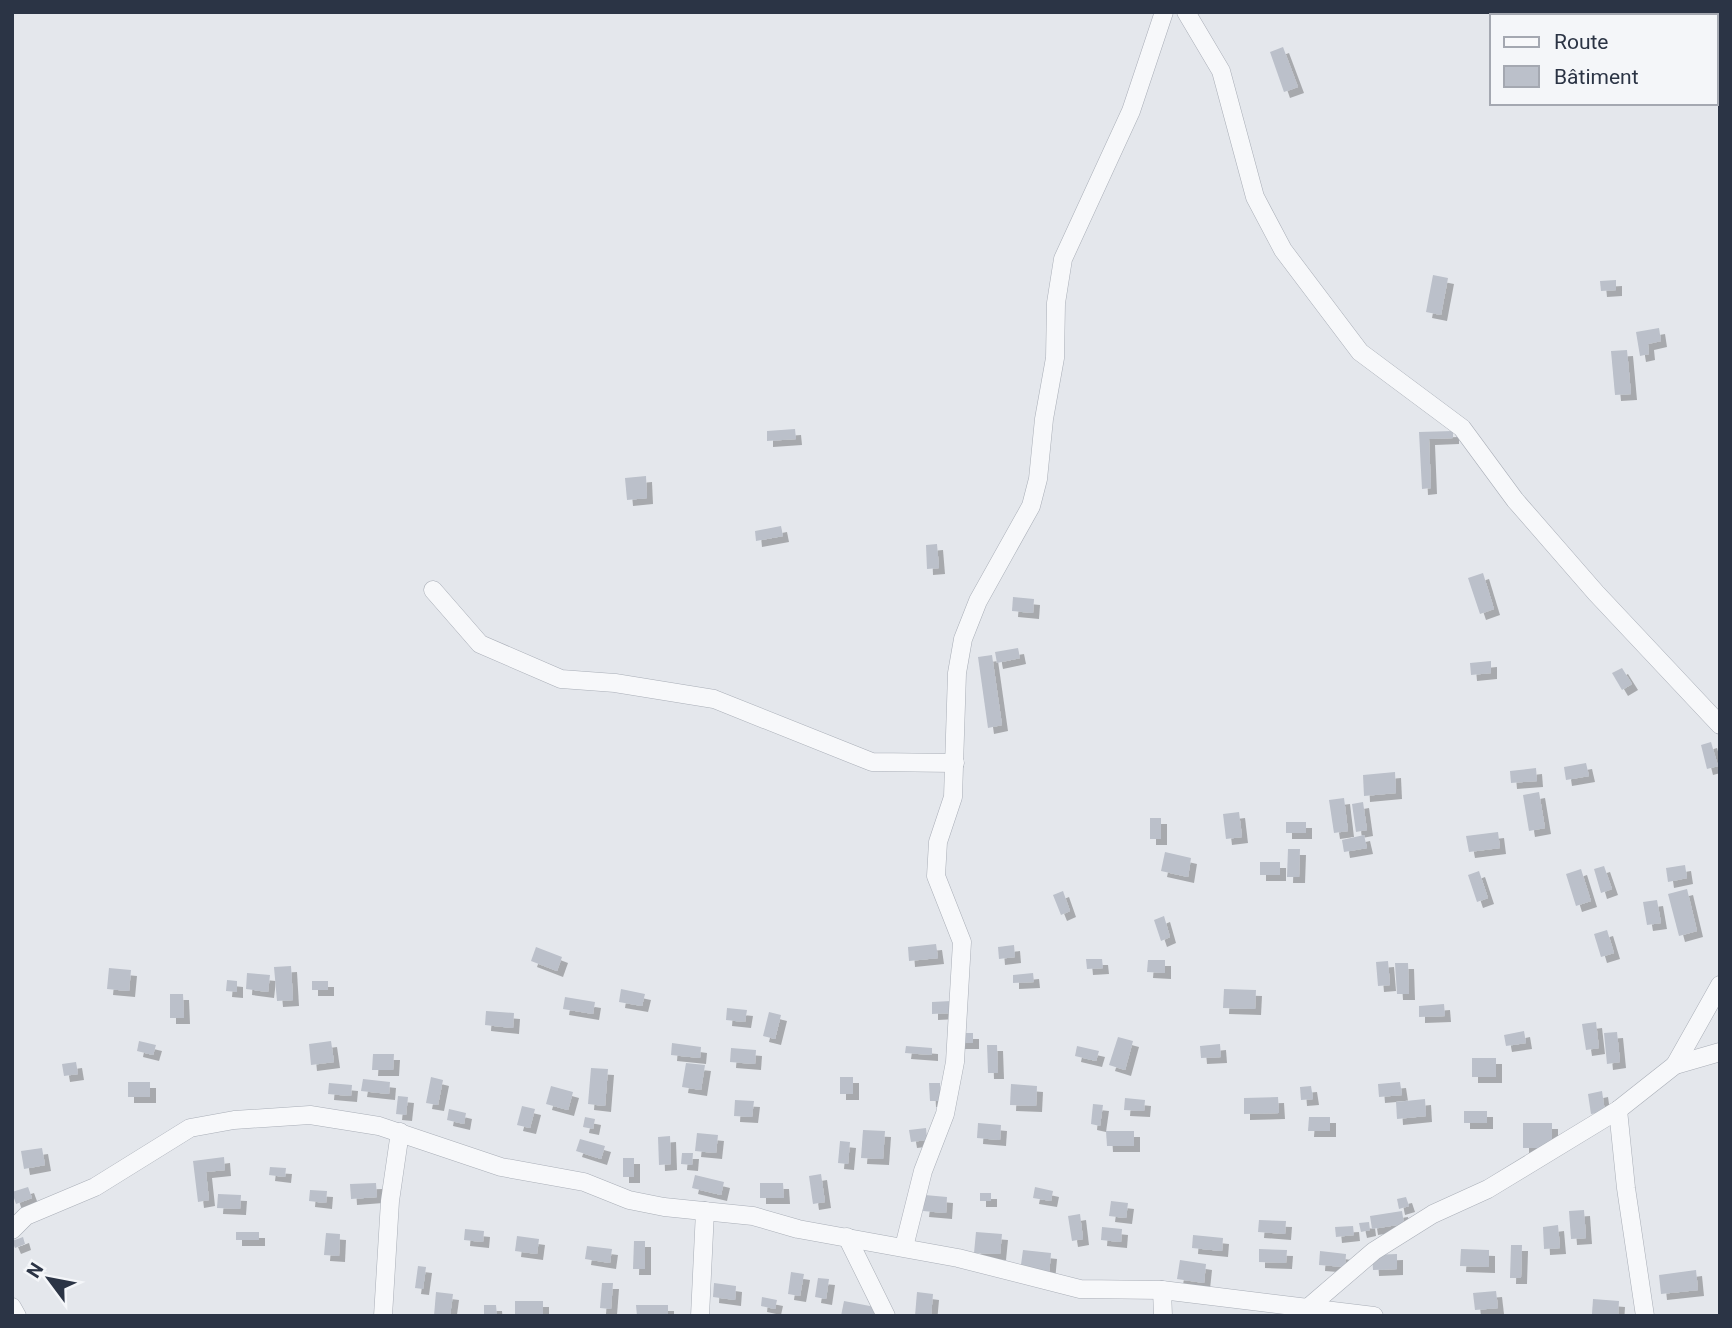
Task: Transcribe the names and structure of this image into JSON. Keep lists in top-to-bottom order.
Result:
{
  "legend": ["Route", "Bâtiment"],
  "north": "top left"
}
